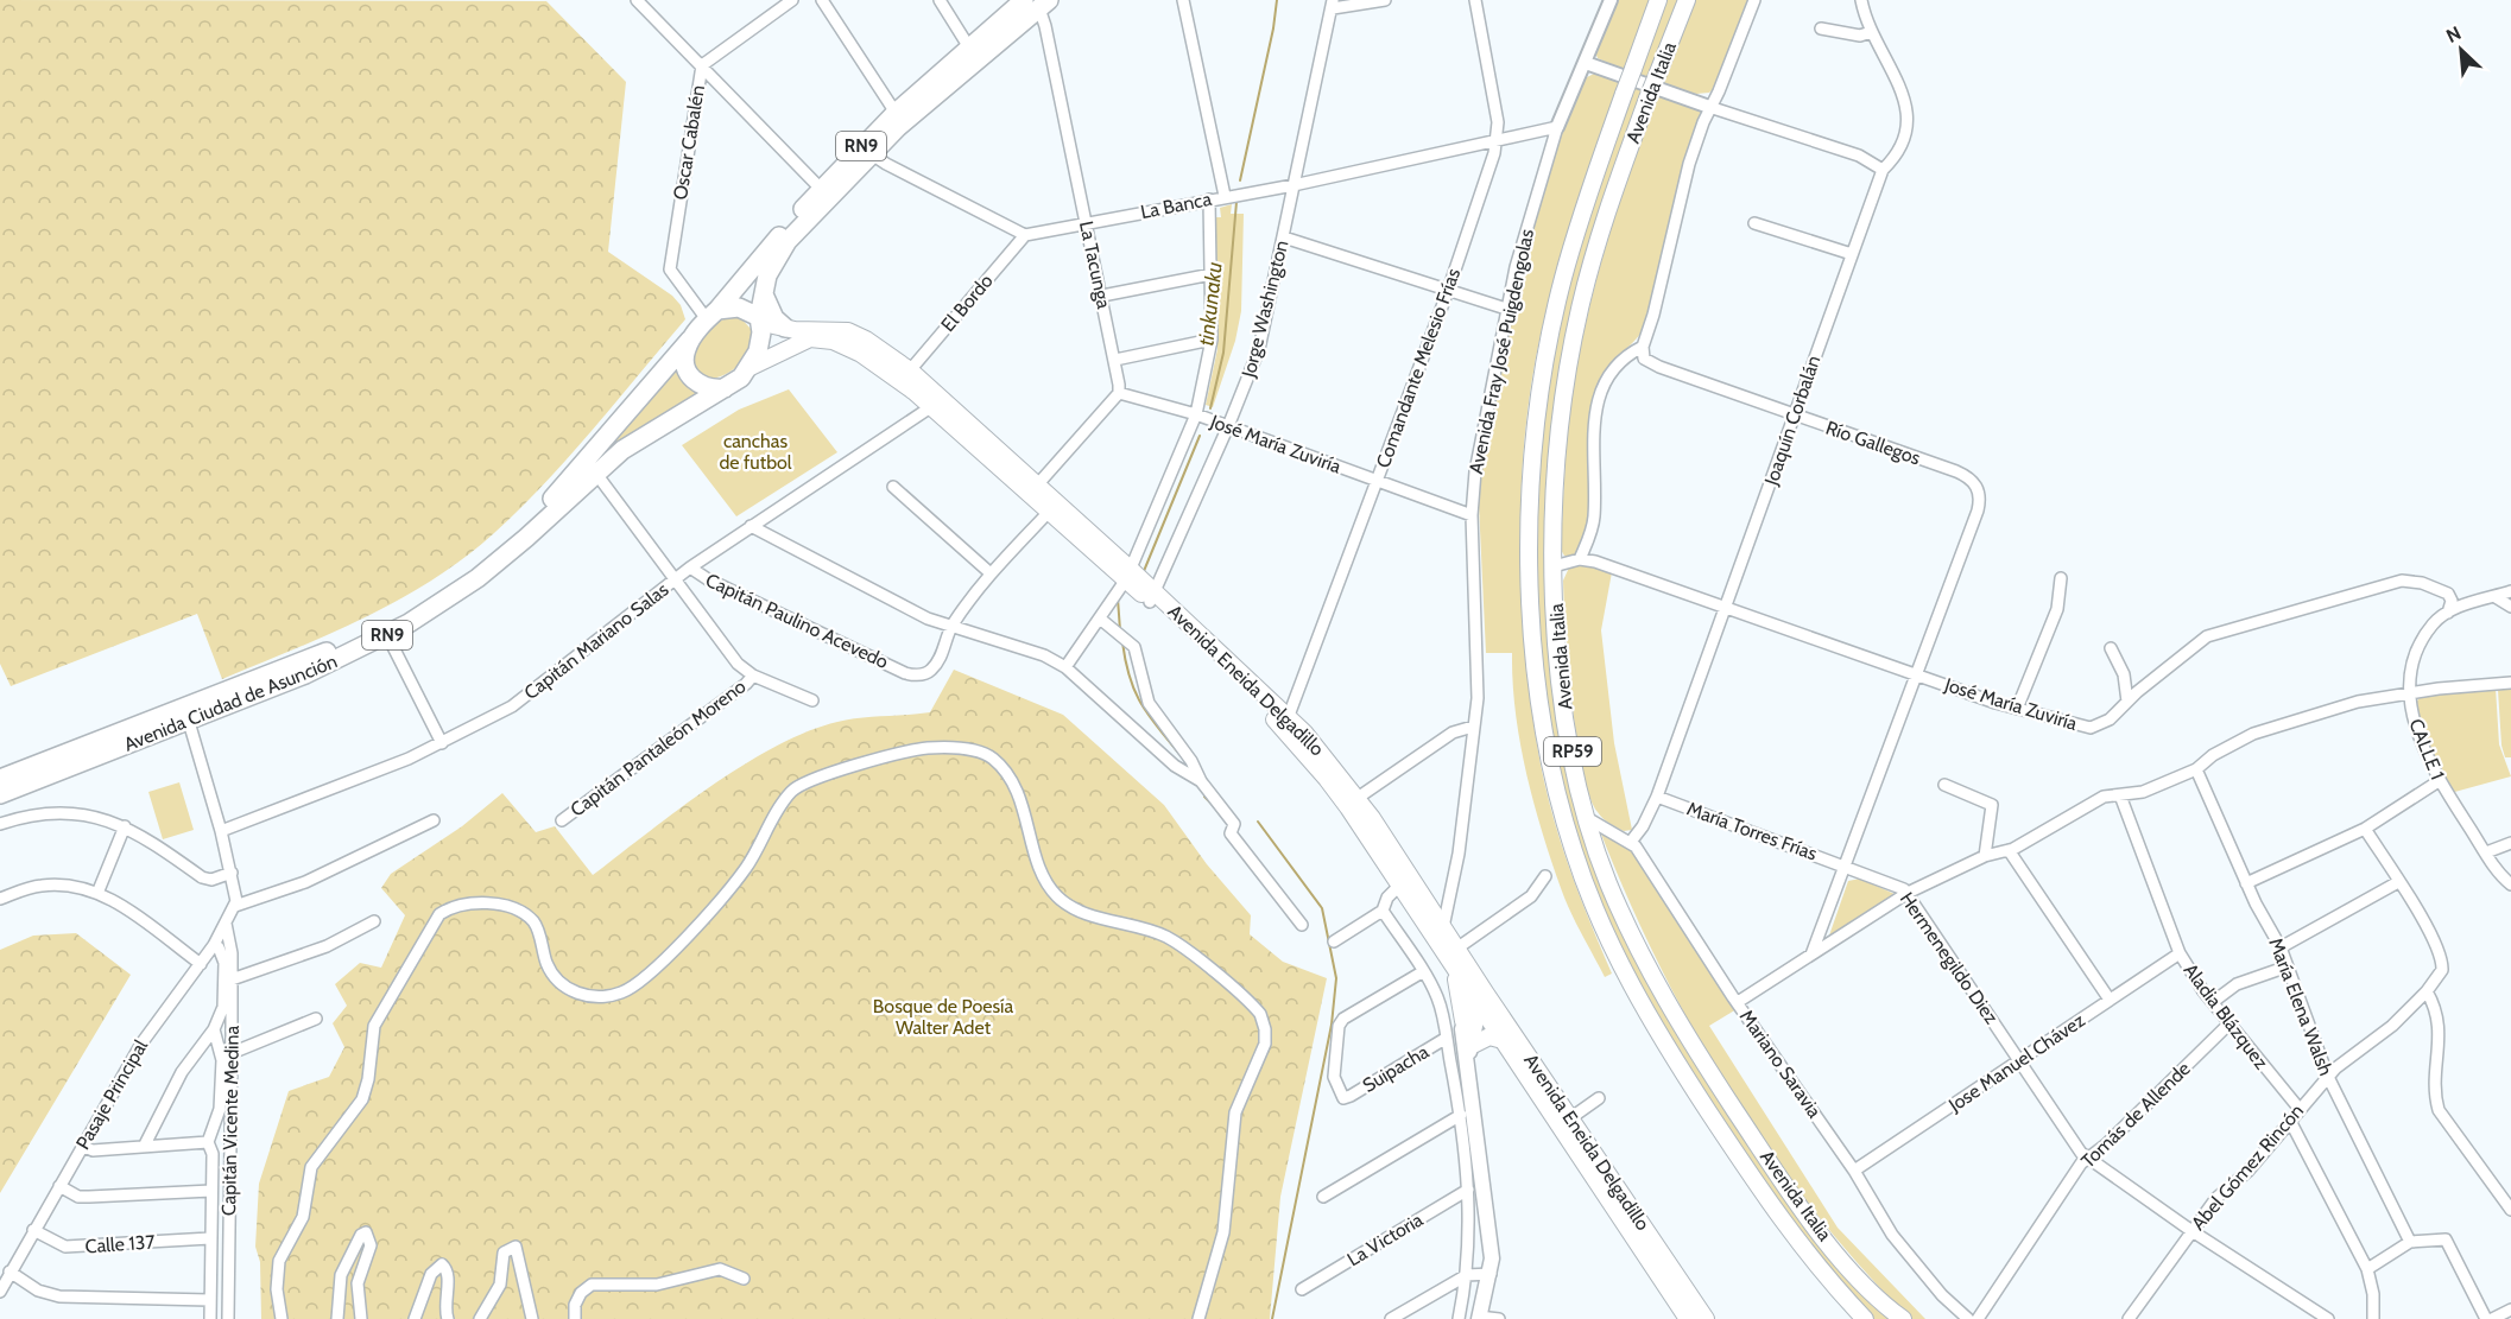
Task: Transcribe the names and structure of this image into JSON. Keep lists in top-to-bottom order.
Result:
{
  "streets": {
    "highway": ["RN9", "Avenida Ciudad de Asunción"],
    "main road": ["Avenida Italia", "Avenida Eneida Delgadillo", "RP59"],
    "street": [
      "Oscar Cabalén",
      "La Banca",
      "La Tacunga",
      "El Bordo",
      "Jorge Washington",
      "Avenida Fray José Puigdengolas",
      "Comandante Melesio Frías",
      "Joaquín Corbalán",
      "Río Gallegos",
      "José María Zuviría",
      "Capitán Paulino Acevedo",
      "Capitán Mariano Salas",
      "Capitán Pantaleón Moreno",
      "CALLE 1",
      "María Torres Frías",
      "Hermenegildo Diez",
      "María Elena Walsh",
      "Aladia Blázquez",
      "Jose Manuel Chávez",
      "Mariano Saravia",
      "Suipacha",
      "Pasaje Principal",
      "Tomás de Allende",
      "Capitán Vicente Medina",
      "Abel Gómez Rincón",
      "La Victoria",
      "Calle 137"
    ]
  },
  "crossings": [
    ["Avenida Italia", "Mariano Saravia"],
    ["Oscar Cabalén", "RN9"],
    ["Oscar Cabalén", "Avenida Eneida Delgadillo"],
    ["Oscar Cabalén", "Avenida Ciudad de Asunción"],
    ["RN9", "La Tacunga"],
    ["RN9", "Avenida Eneida Delgadillo"],
    ["RN9", "Avenida Ciudad de Asunción"],
    ["La Banca", "La Tacunga"],
    ["La Banca", "El Bordo"],
    ["La Banca", "Jorge Washington"],
    ["La Banca", "Avenida Fray José Puigdengolas"],
    ["La Banca", "Comandante Melesio Frías"],
    ["La Tacunga", "José María Zuviría"],
    ["El Bordo", "Avenida Eneida Delgadillo"],
    ["Jorge Washington", "José María Zuviría"],
    ["Jorge Washington", "Avenida Eneida Delgadillo"],
    ["Avenida Fray José Puigdengolas", "José María Zuviría"],
    ["Avenida Fray José Puigdengolas", "Avenida Eneida Delgadillo"],
    ["Comandante Melesio Frías", "José María Zuviría"],
    ["Comandante Melesio Frías", "Avenida Eneida Delgadillo"],
    ["Joaquín Corbalán", "Río Gallegos"],
    ["Joaquín Corbalán", "José María Zuviría"],
    ["Joaquín Corbalán", "María Torres Frías"],
    ["Joaquín Corbalán", "Mariano Saravia"],
    ["Río Gallegos", "José María Zuviría"],
    ["José María Zuviría", "CALLE 1"],
    ["Capitán Paulino Acevedo", "Capitán Mariano Salas"],
    ["Capitán Mariano Salas", "Avenida Eneida Delgadillo"],
    ["Avenida Eneida Delgadillo", "Avenida Ciudad de Asunción"],
    ["María Torres Frías", "Hermenegildo Diez"],
    ["Hermenegildo Diez", "Jose Manuel Chávez"],
    ["Hermenegildo Diez", "Tomás de Allende"],
    ["Hermenegildo Diez", "Abel Gómez Rincón"],
    ["María Elena Walsh", "Abel Gómez Rincón"],
    ["Aladia Blázquez", "Jose Manuel Chávez"],
    ["Aladia Blázquez", "Tomás de Allende"],
    ["Aladia Blázquez", "Abel Gómez Rincón"],
    ["Jose Manuel Chávez", "Mariano Saravia"],
    ["Pasaje Principal", "Capitán Vicente Medina"],
    ["Pasaje Principal", "Calle 137"],
    ["Capitán Vicente Medina", "Calle 137"]
  ],
  "water": ["tinkunaku"],
  "parks": ["canchas de futbol", "Bosque de Poesía Walter Adet"],
  "north": "top left"
}
